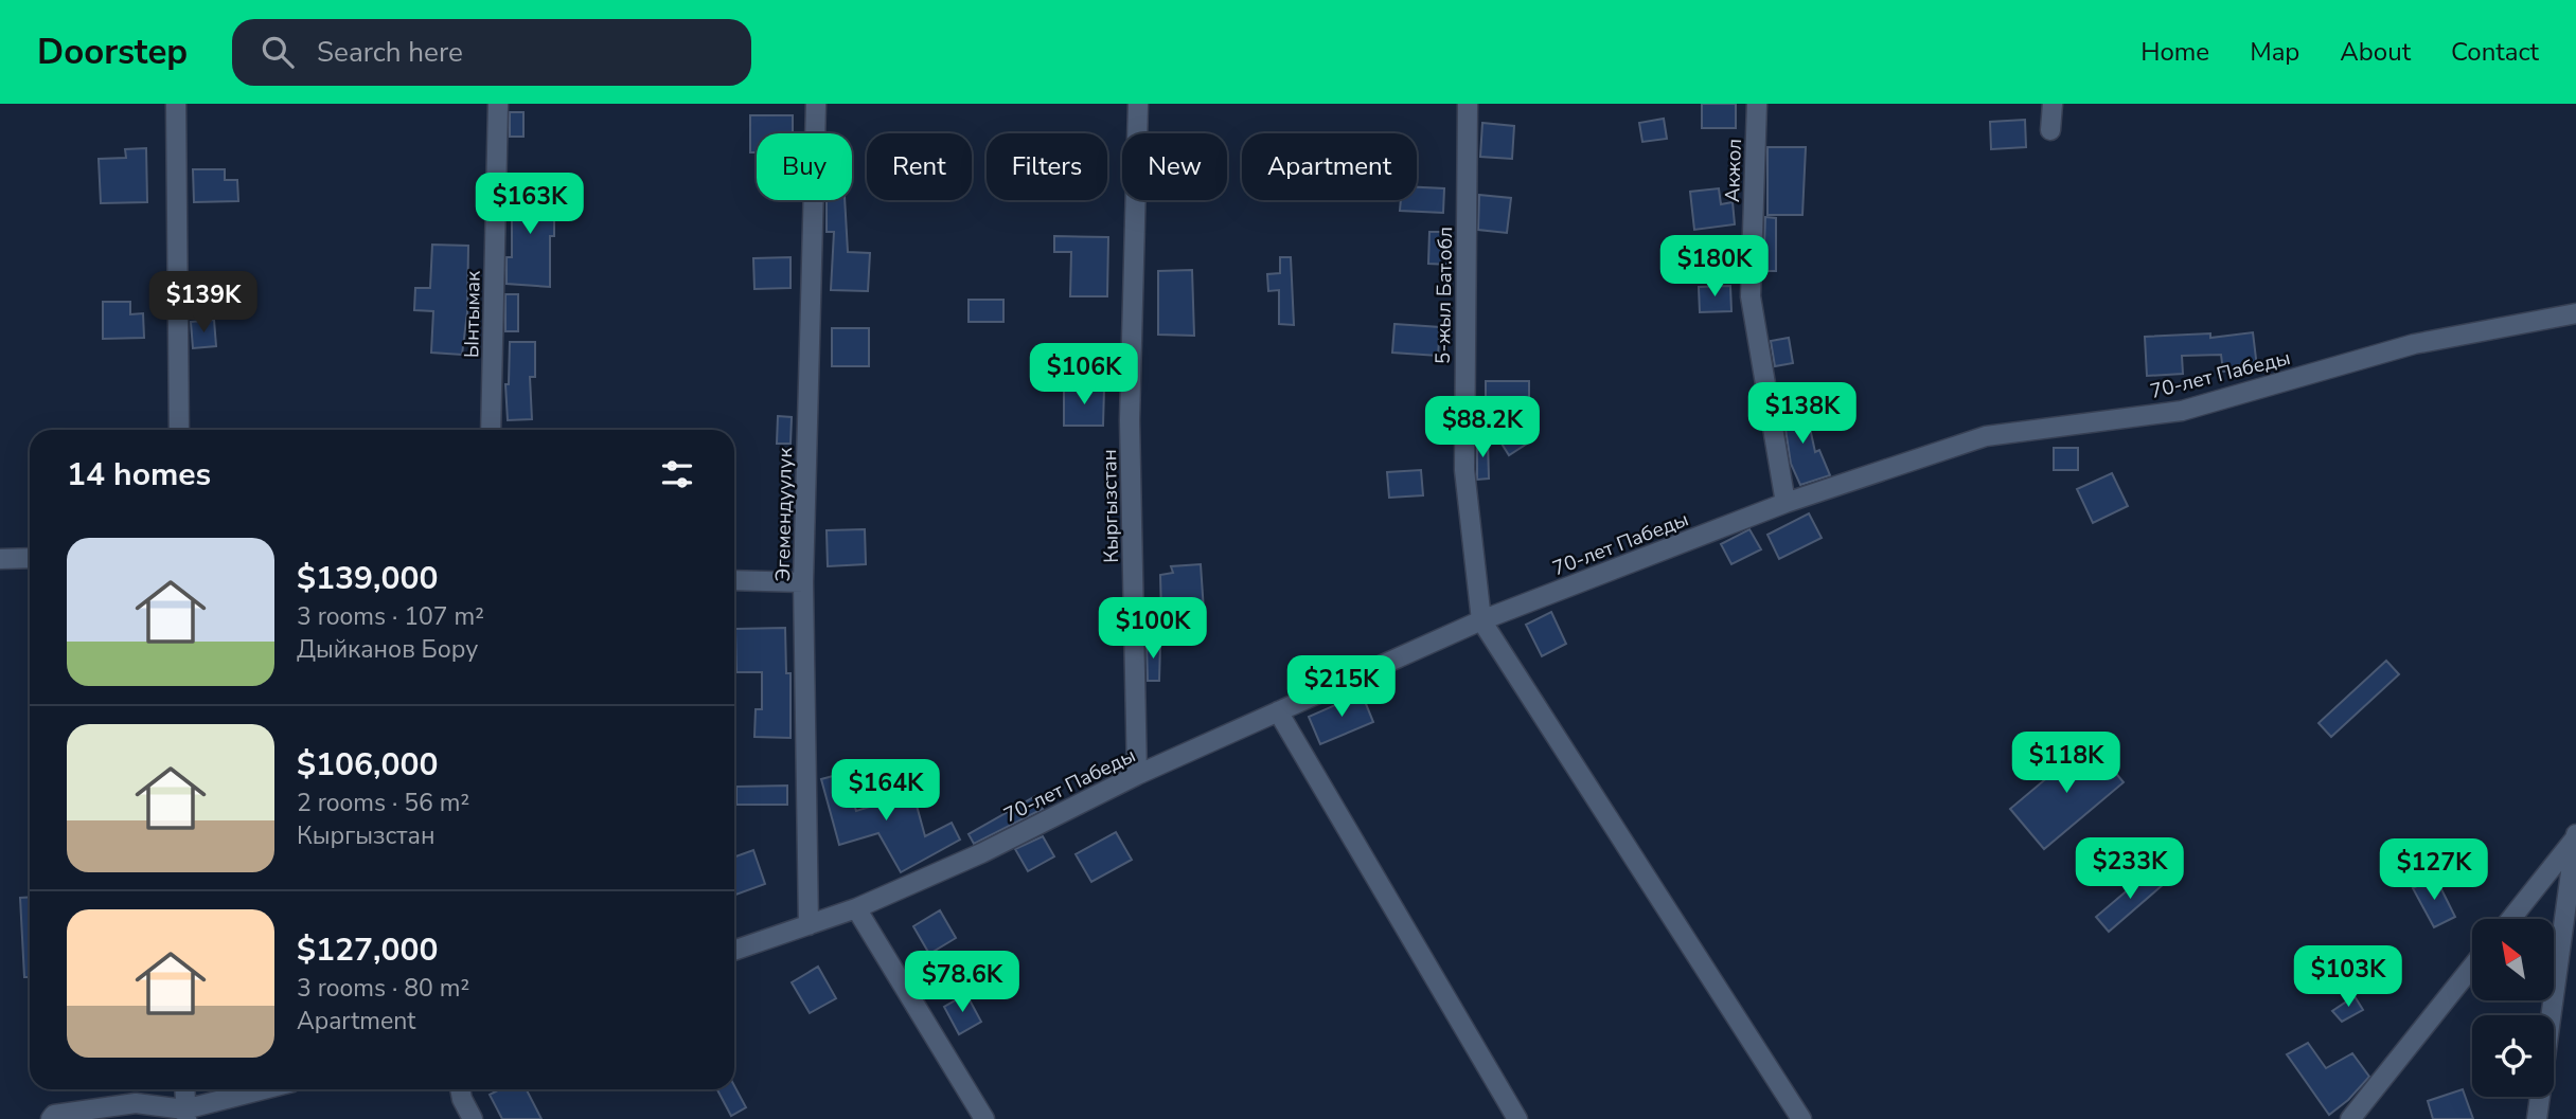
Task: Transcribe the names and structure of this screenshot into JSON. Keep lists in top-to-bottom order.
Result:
{
  "streets": {
    "street": [
      "Акжол",
      "5-жыл Бат.обл",
      "Ынтымак",
      "70-лет Пабеды",
      "Кыргызстан",
      "Эгемендуулук"
    ]
  },
  "crossings": [
    ["Акжол", "70-лет Пабеды"],
    ["5-жыл Бат.обл", "70-лет Пабеды"],
    ["70-лет Пабеды", "Кыргызстан"],
    ["70-лет Пабеды", "Эгемендуулук"]
  ],
  "north": "top left",
  "page": {
    "header": "Doorstep",
    "search": "Search here",
    "nav": [
      "Home",
      "Map",
      "About",
      "Contact"
    ],
    "chip": [
      "Buy",
      "Rent",
      "Filters",
      "New",
      "Apartment"
    ],
    "price": [
      "$163K",
      "$180K",
      "$139K",
      "$106K",
      "$138K",
      "$88.2K",
      "$100K",
      "$215K",
      "$118K",
      "$164K",
      "$233K",
      "$127K",
      "$103K",
      "$78.6K"
    ],
    "heading": "14 homes",
    "list": [
      {
        "name": "$139,000",
        "note": "3 rooms · 107 m² · Дыйканов Бору"
      },
      {
        "name": "$106,000",
        "note": "2 rooms · 56 m² · Кыргызстан"
      },
      {
        "name": "$127,000",
        "note": "3 rooms · 80 m² · Apartment"
      }
    ]
  }
}
